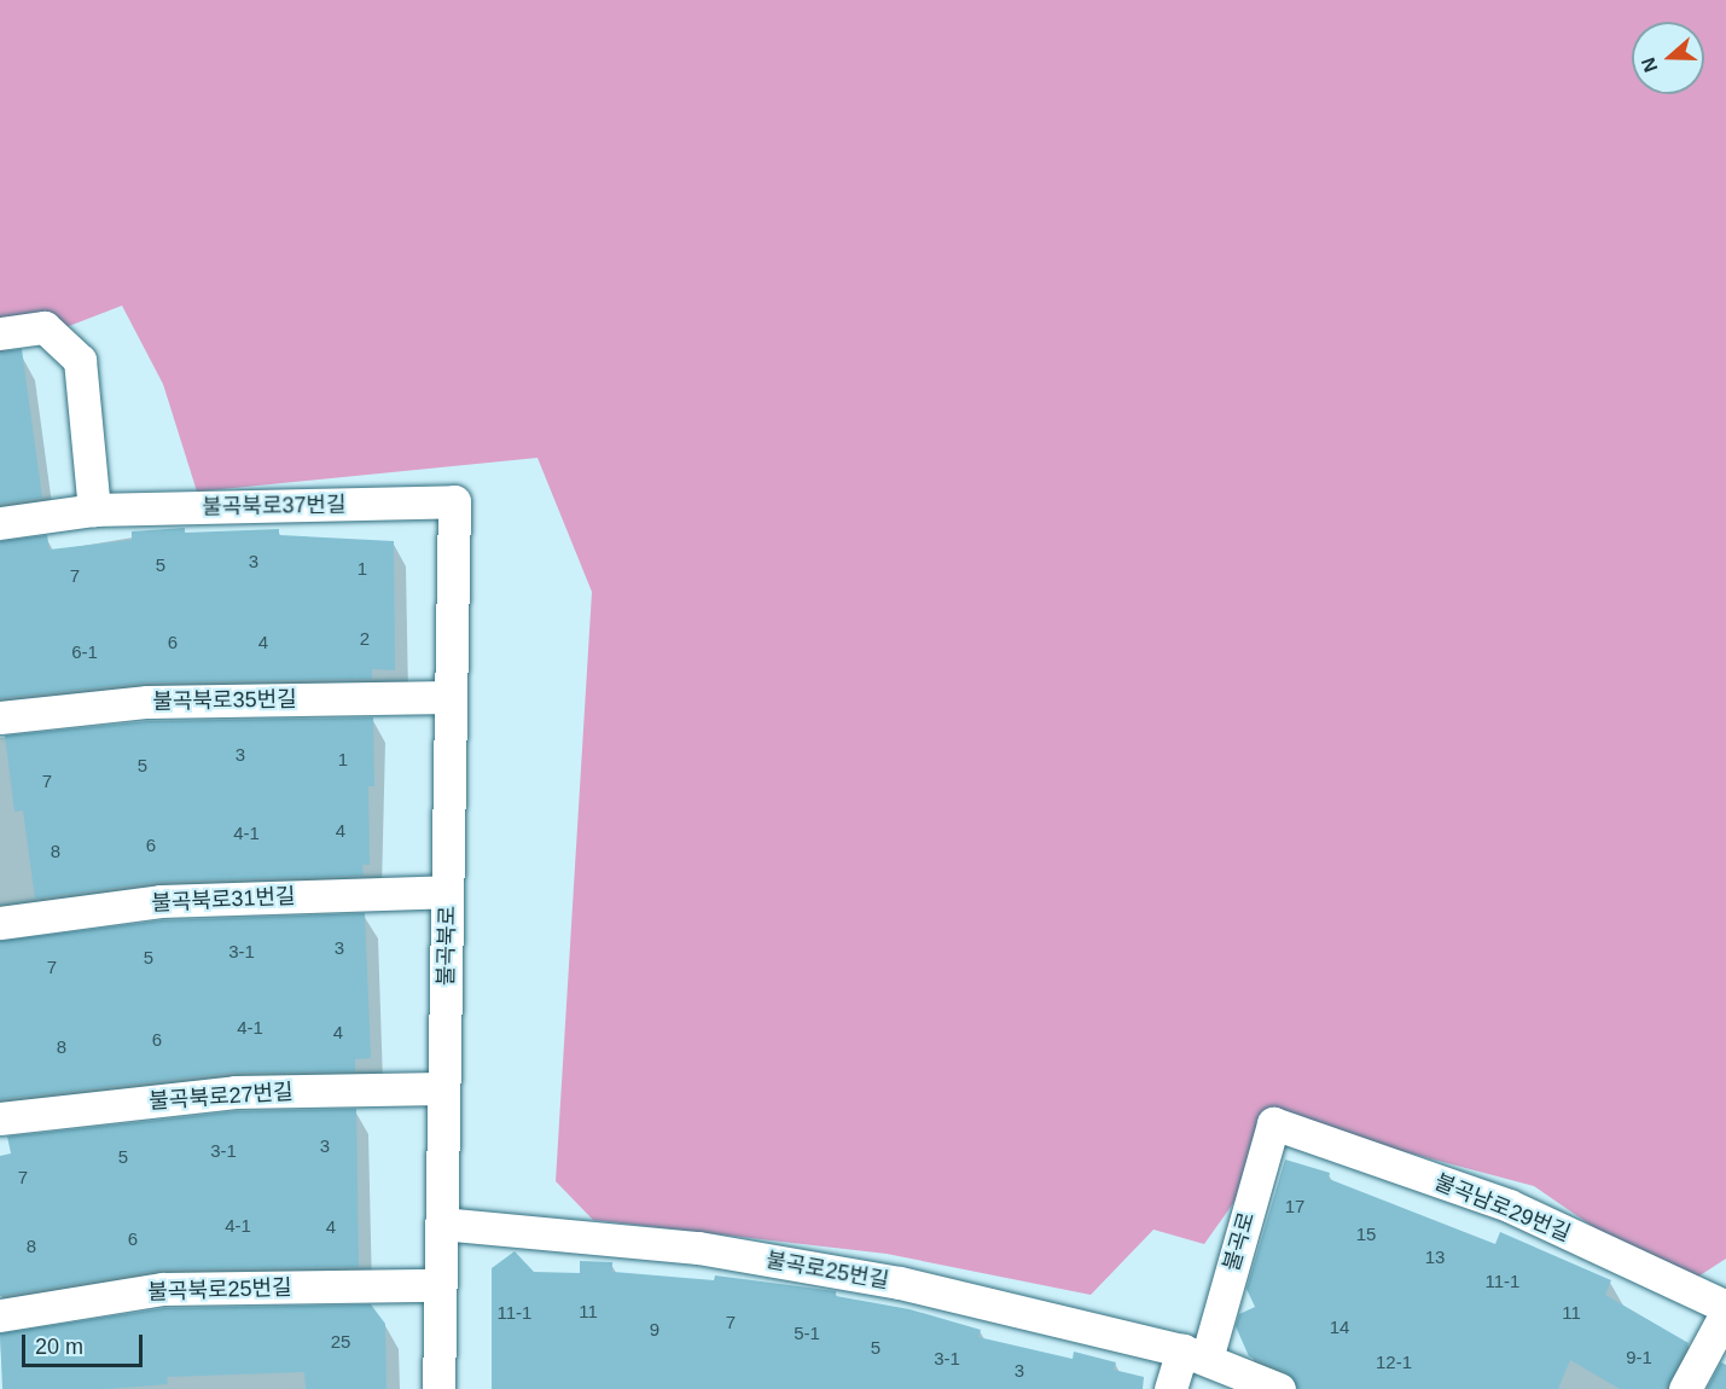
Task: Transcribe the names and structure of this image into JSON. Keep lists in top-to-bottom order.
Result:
{
  "streets": {
    "street": [
      "불곡북로37번길",
      "불곡북로35번길",
      "불곡북로31번길",
      "불곡북로",
      "불곡북로27번길",
      "불곡남로29번길",
      "불곡로",
      "불곡로25번길",
      "불곡북로25번길"
    ]
  },
  "crossings": [
    ["불곡북로37번길", "불곡북로"],
    ["불곡북로35번길", "불곡북로"],
    ["불곡북로31번길", "불곡북로"],
    ["불곡북로", "불곡북로27번길"],
    ["불곡북로", "불곡로25번길"],
    ["불곡북로", "불곡북로25번길"],
    ["불곡남로29번길", "불곡로"],
    ["불곡로", "불곡로25번길"]
  ],
  "house_numbers": [
    "3",
    "5",
    "1",
    "7",
    "2",
    "6",
    "4",
    "6-1",
    "3",
    "1",
    "5",
    "7",
    "4",
    "4-1",
    "6",
    "8",
    "3",
    "3-1",
    "5",
    "7",
    "4-1",
    "4",
    "6",
    "8",
    "3",
    "3-1",
    "5",
    "7",
    "17",
    "4-1",
    "4",
    "15",
    "6",
    "8",
    "13",
    "11-1",
    "11",
    "11-1",
    "11",
    "7",
    "14",
    "9",
    "5-1",
    "25",
    "5",
    "9-1",
    "3-1",
    "12-1",
    "3"
  ],
  "scale_bar": "20 m",
  "north": "left"
}
